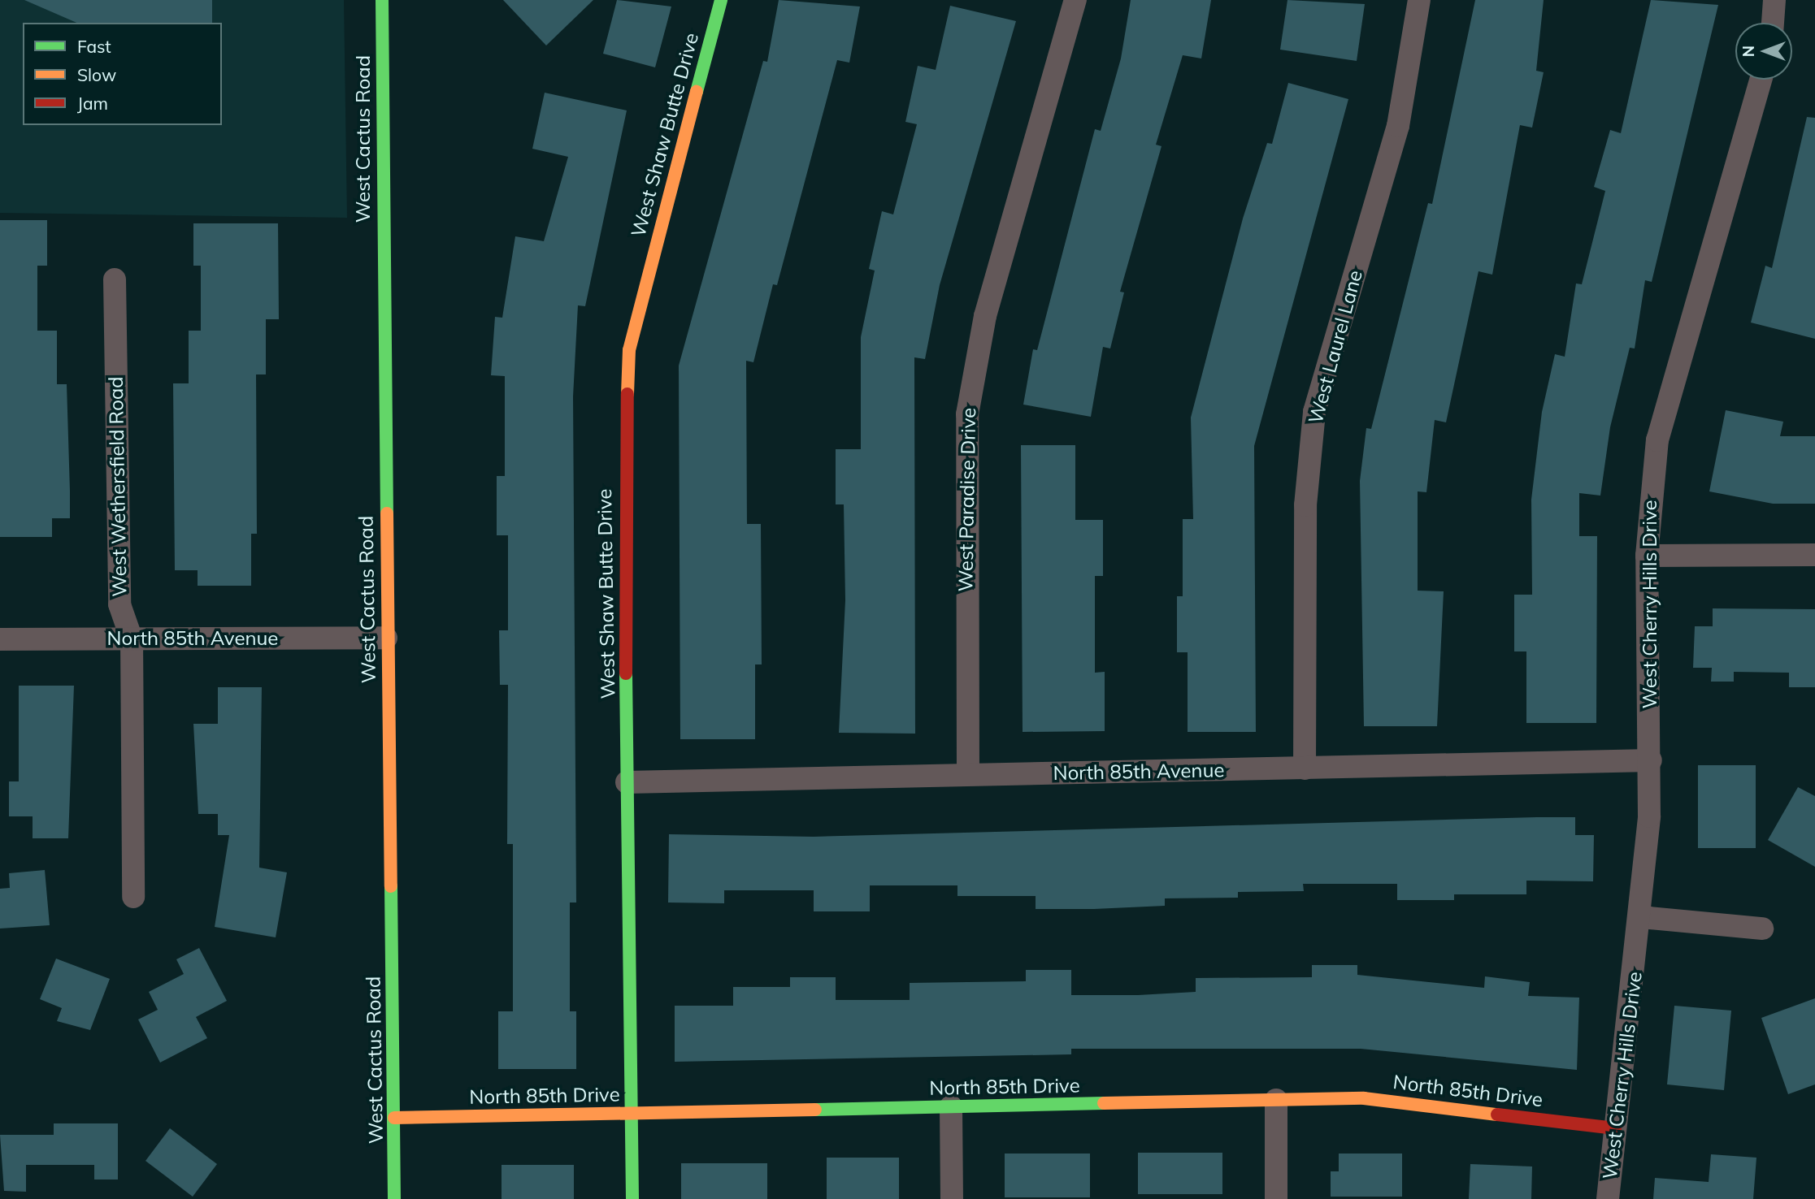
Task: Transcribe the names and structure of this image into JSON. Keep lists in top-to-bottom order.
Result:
{
  "streets": {
    "street": [
      "West Shaw Butte Drive",
      "West Cactus Road",
      "West Laurel Lane",
      "West Wethersfield Road",
      "West Paradise Drive",
      "West Cherry Hills Drive",
      "North 85th Avenue",
      "North 85th Drive"
    ]
  },
  "crossings": [
    ["West Shaw Butte Drive", "North 85th Avenue"],
    ["West Shaw Butte Drive", "North 85th Drive"],
    ["West Cactus Road", "North 85th Avenue"],
    ["West Cactus Road", "North 85th Drive"],
    ["West Laurel Lane", "North 85th Avenue"],
    ["West Wethersfield Road", "North 85th Avenue"],
    ["West Paradise Drive", "North 85th Avenue"],
    ["West Cherry Hills Drive", "North 85th Avenue"],
    ["West Cherry Hills Drive", "North 85th Drive"]
  ],
  "legend": ["Fast", "Slow", "Jam"],
  "north": "left"
}
